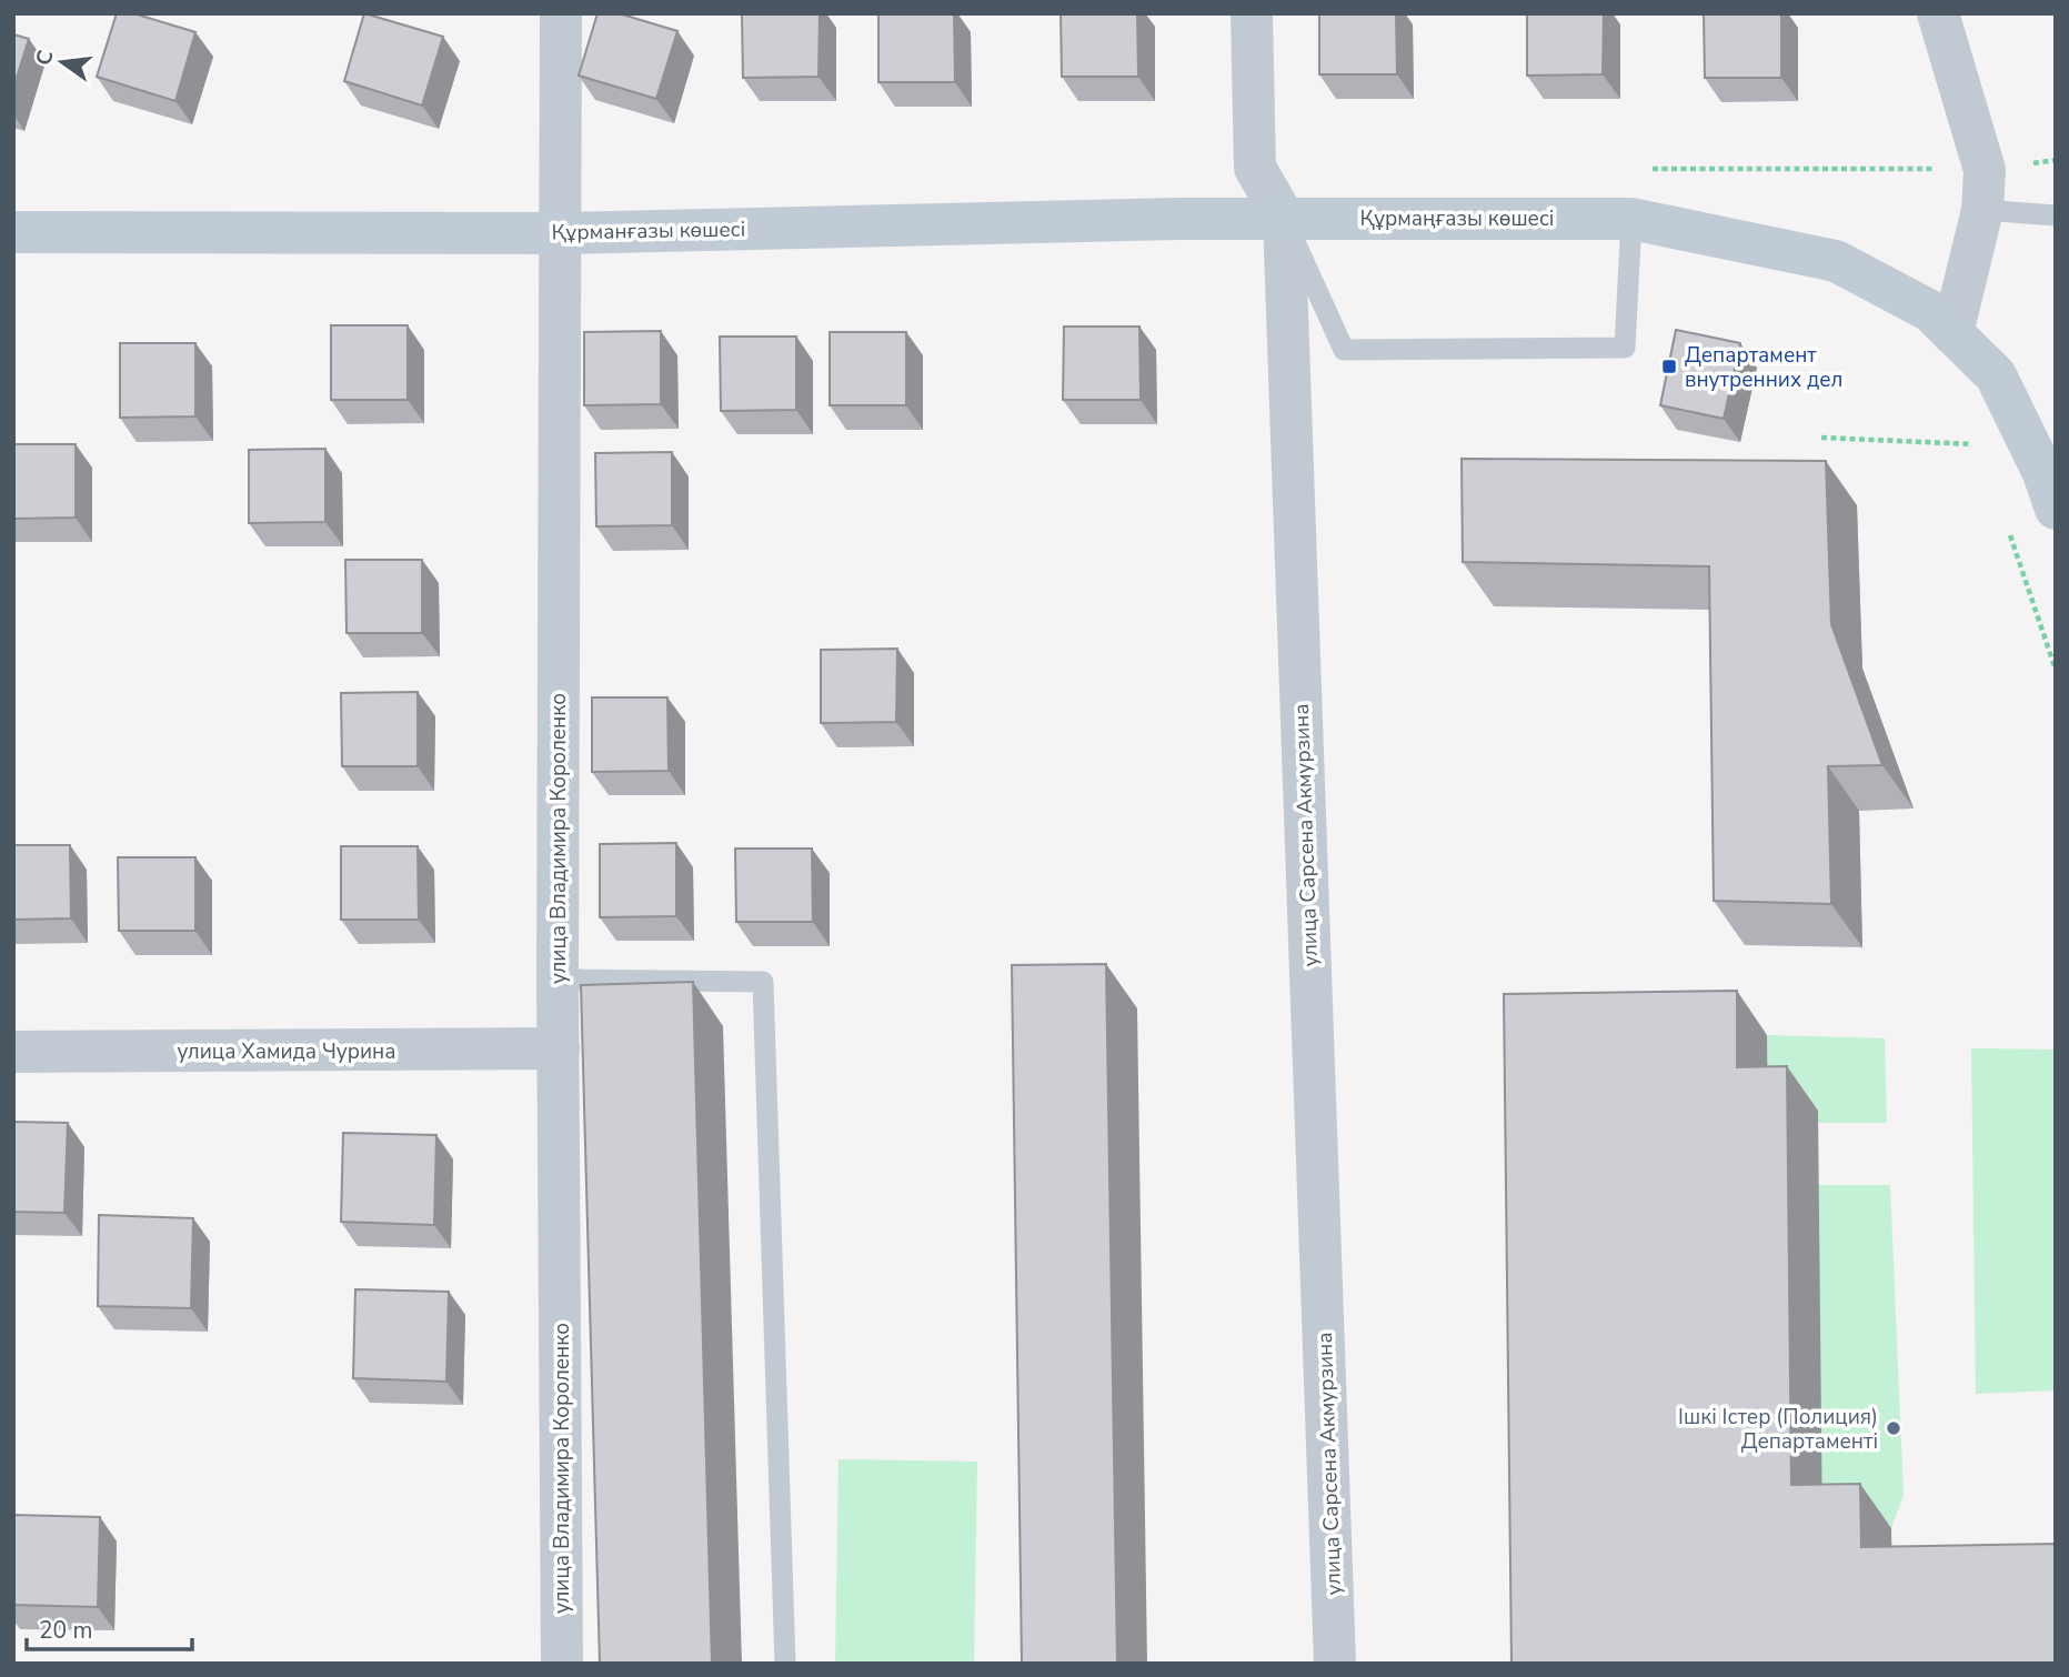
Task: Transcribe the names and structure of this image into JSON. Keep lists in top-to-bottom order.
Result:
{
  "streets": {
    "street": [
      "Құрмаңғазы көшесі",
      "Құрманғазы көшесі",
      "улица Сарсена Акмурзина",
      "улица Владимира Короленко",
      "улица Хамида Чурина"
    ]
  },
  "crossings": [
    ["Құрмаңғазы көшесі", "Құрманғазы көшесі"],
    ["Құрмаңғазы көшесі", "улица Сарсена Акмурзина"],
    ["Құрманғазы көшесі", "улица Сарсена Акмурзина"],
    ["Құрманғазы көшесі", "улица Владимира Короленко"],
    ["улица Владимира Короленко", "улица Хамида Чурина"]
  ],
  "places": {
    "transit": ["Департамент внутренних дел"],
    "other": ["Ішкі Істер (Полиция) Департаменті"]
  },
  "scale_bar": "20 m",
  "north": "left"
}
